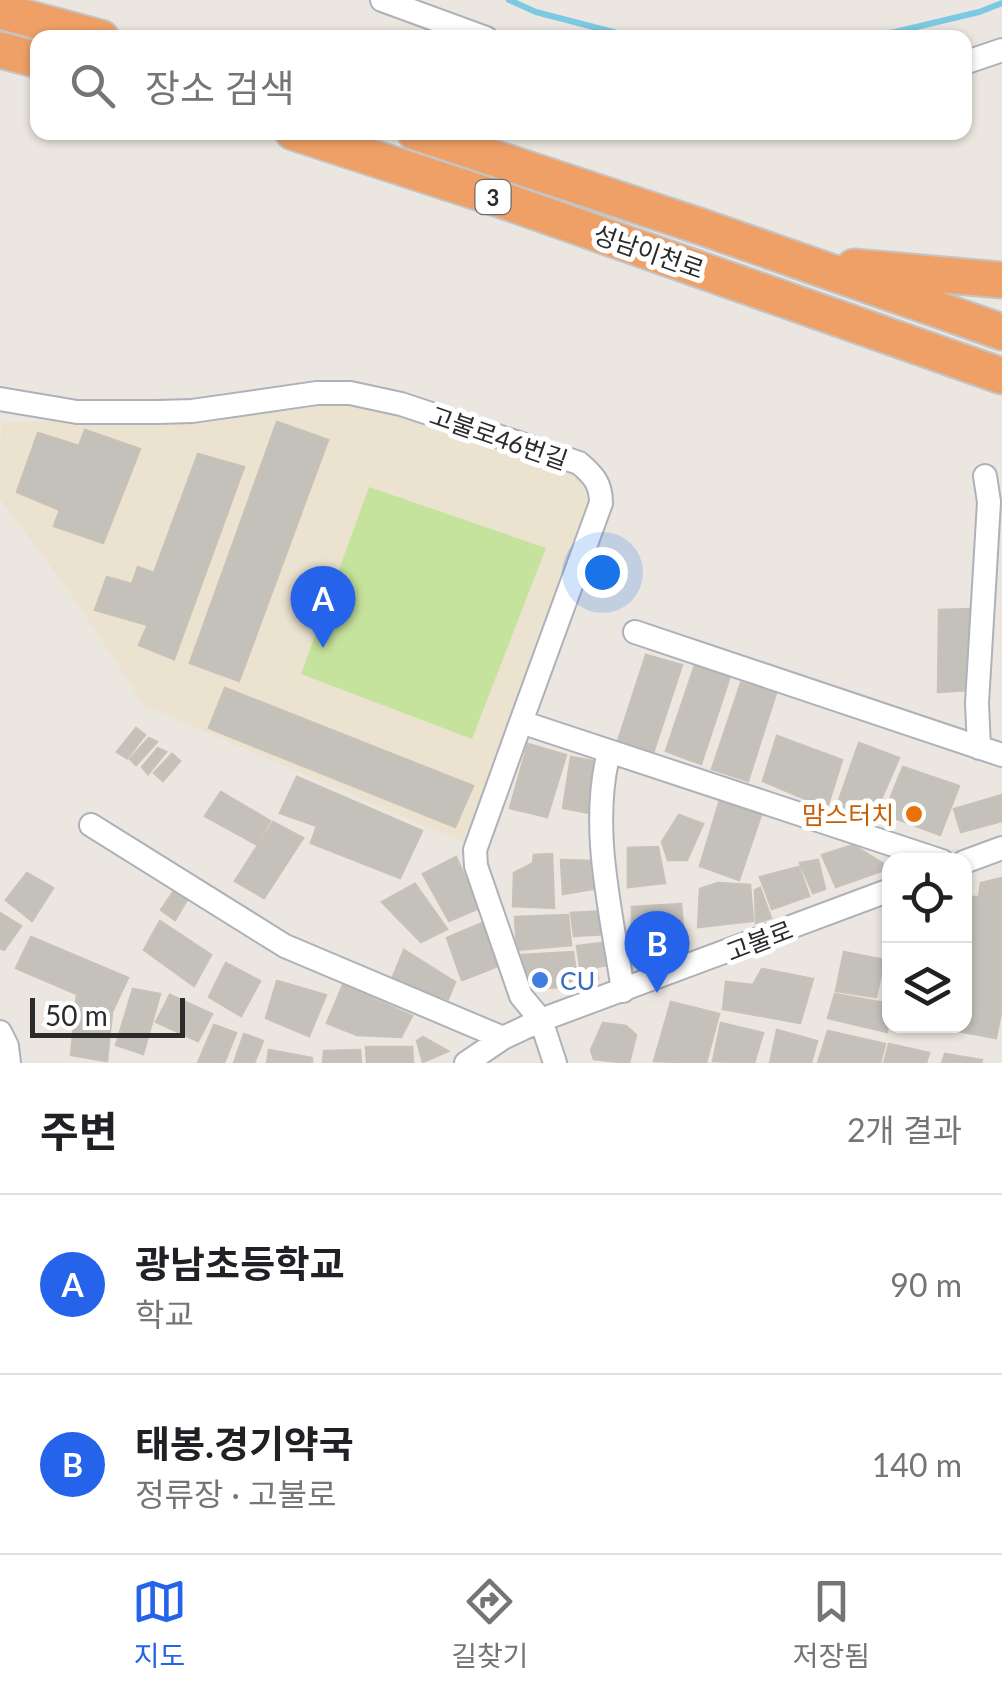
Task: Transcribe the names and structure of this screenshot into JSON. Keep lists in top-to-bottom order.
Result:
{
  "streets": {
    "highway": ["3", "성남이천로"],
    "street": ["고불로46번길", "고불로"]
  },
  "crossings": [
    ["고불로46번길", "고불로"]
  ],
  "places": ["맘스터치", "CU"],
  "scale_bar": "50 m",
  "page": {
    "search": "장소 검색",
    "pins": ["A", "B"],
    "scale": "50 m",
    "heading": ["주변", "2개 결과"],
    "list": [
      {
        "mark": "A",
        "name": "광남초등학교",
        "note": "학교",
        "value": "90 m"
      },
      {
        "mark": "B",
        "name": "태봉.경기약국",
        "note": "정류장 · 고불로",
        "value": "140 m"
      }
    ],
    "nav": ["지도", "길찾기", "저장됨"]
  }
}
